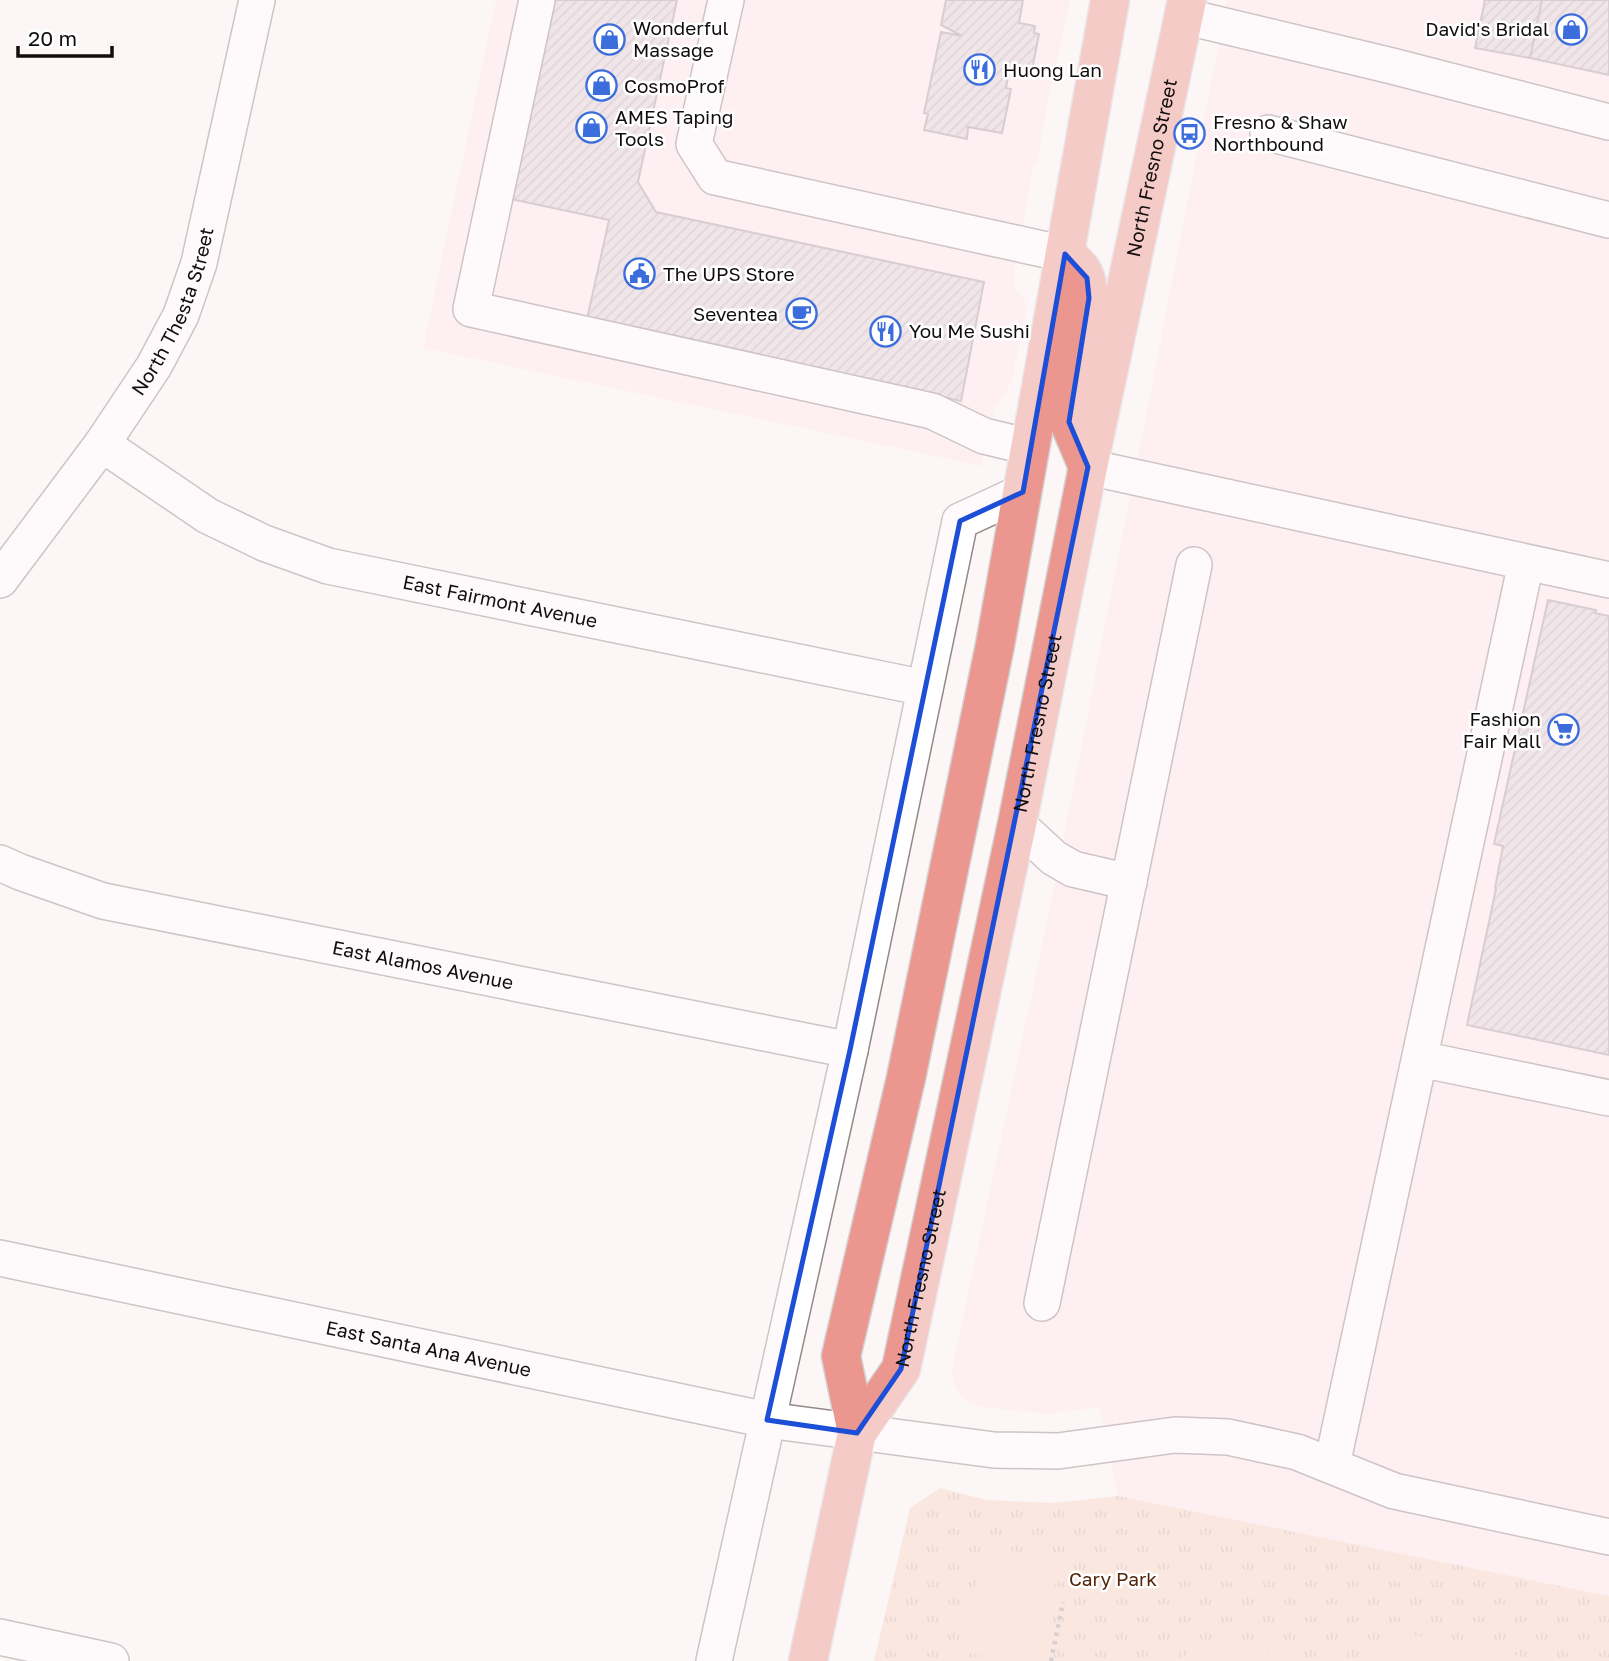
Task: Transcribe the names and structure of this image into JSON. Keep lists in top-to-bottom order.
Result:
{
  "streets": {
    "main road": ["North Fresno Street"],
    "street": [
      "North Thesta Street",
      "East Fairmont Avenue",
      "East Alamos Avenue",
      "East Santa Ana Avenue"
    ]
  },
  "crossings": [
    ["North Fresno Street", "East Santa Ana Avenue"],
    ["North Thesta Street", "East Fairmont Avenue"]
  ],
  "parks": ["Cary Park"],
  "places": {
    "shop": [
      "David's Bridal",
      "Wonderful Massage",
      "CosmoProf",
      "AMES Taping Tools"
    ],
    "restaurant": ["Huong Lan", "You Me Sushi"],
    "bus stop": ["Fresno & Shaw Northbound"],
    "public building": ["The UPS Store"],
    "cafe": ["Seventea"],
    "supermarket": ["Fashion Fair Mall"]
  },
  "scale_bar": "20 m"
}
